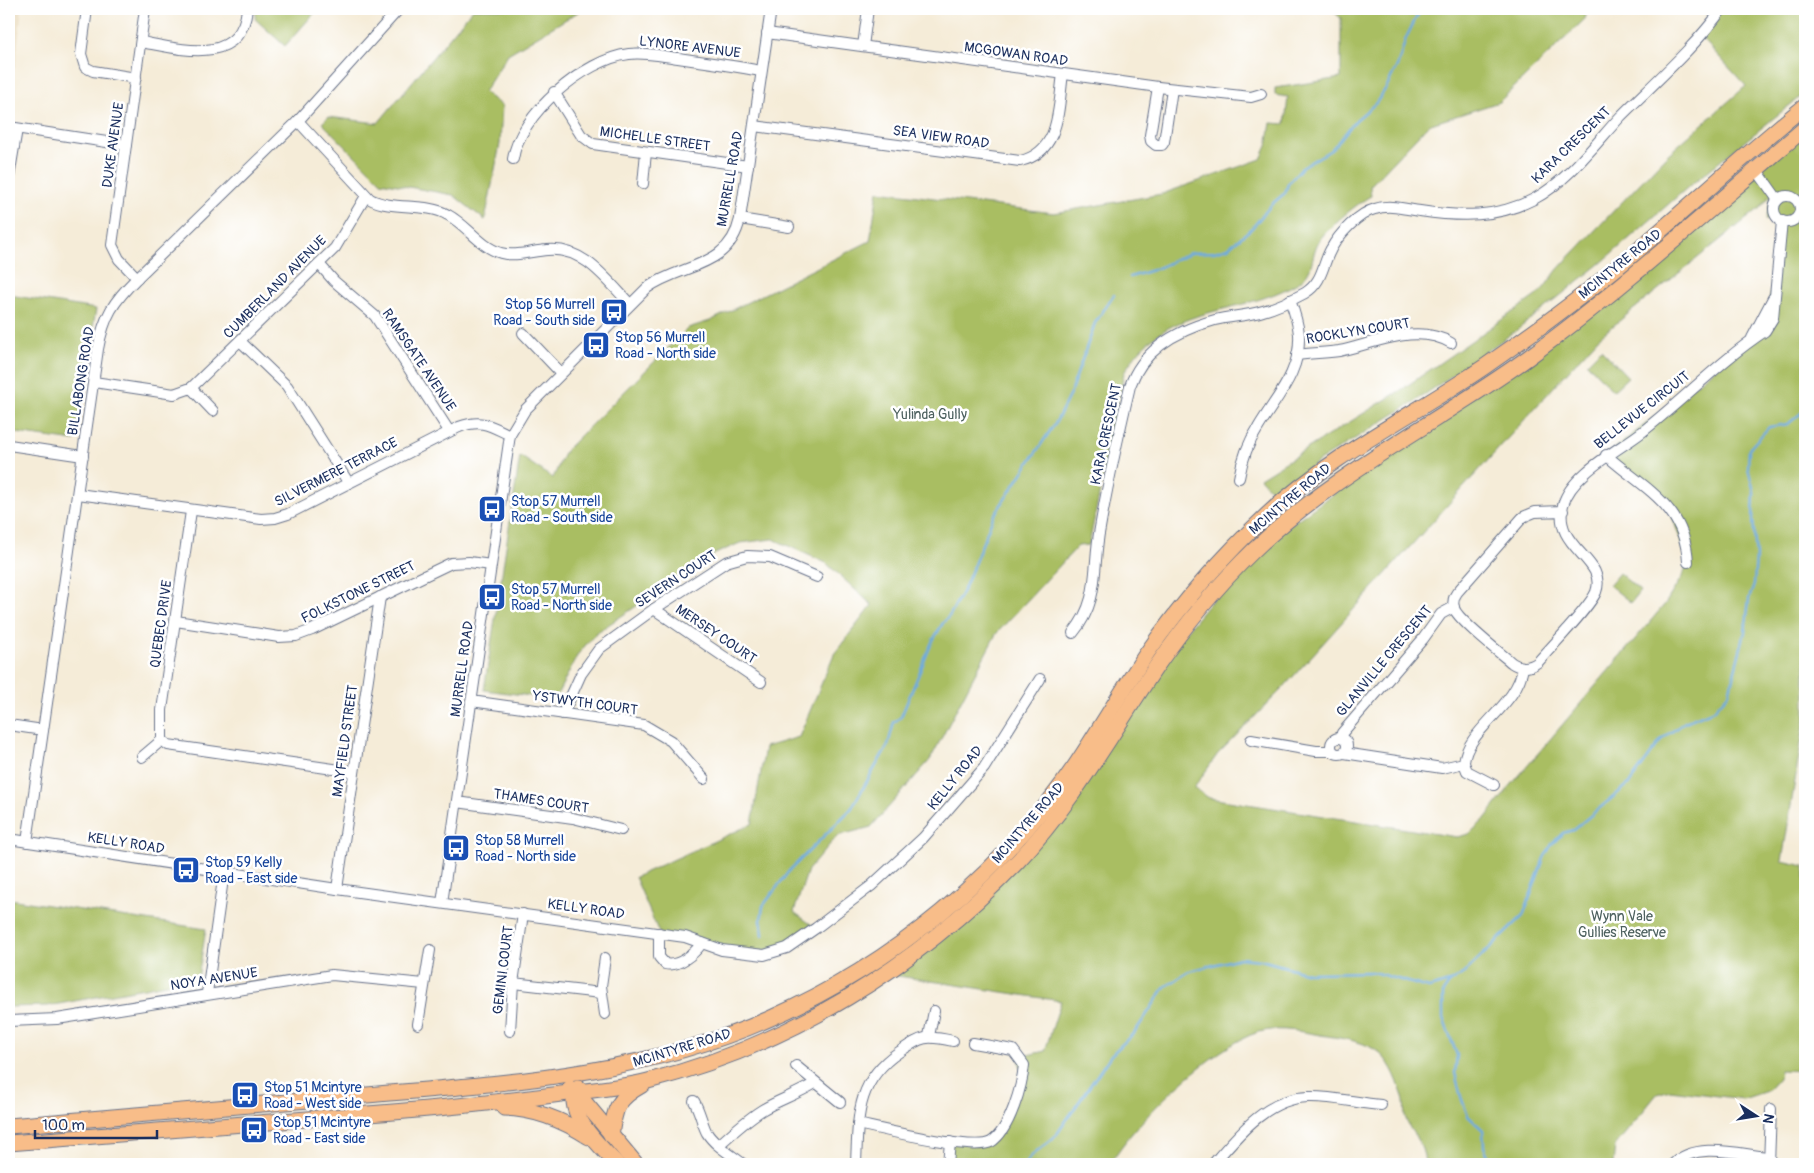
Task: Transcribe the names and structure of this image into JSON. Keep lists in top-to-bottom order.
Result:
{
  "streets": {
    "main road": ["MCINTYRE ROAD"],
    "street": [
      "LYNORE AVENUE",
      "MCGOWAN ROAD",
      "SEA VIEW ROAD",
      "MICHELLE STREET",
      "DUKE AVENUE",
      "KARA CRESCENT",
      "MURRELL ROAD",
      "CUMBERLAND AVENUE",
      "ROCKLYN COURT",
      "RAMSGATE AVENUE",
      "BILLABONG ROAD",
      "BELLEVUE CIRCUIT",
      "SILVERMERE TERRACE",
      "SEVERN COURT",
      "FOLKSTONE STREET",
      "QUEBEC DRIVE",
      "MERSEY COURT",
      "GLANVILLE CRESCENT",
      "YSTWYTH COURT",
      "MAYFIELD STREET",
      "KELLY ROAD",
      "THAMES COURT",
      "GEMINI COURT",
      "NOYA AVENUE"
    ]
  },
  "crossings": [
    ["LYNORE AVENUE", "MICHELLE STREET"],
    ["LYNORE AVENUE", "MURRELL ROAD"],
    ["MCGOWAN ROAD", "SEA VIEW ROAD"],
    ["MCGOWAN ROAD", "MURRELL ROAD"],
    ["SEA VIEW ROAD", "MURRELL ROAD"],
    ["MICHELLE STREET", "MURRELL ROAD"],
    ["DUKE AVENUE", "BILLABONG ROAD"],
    ["MURRELL ROAD", "SILVERMERE TERRACE"],
    ["MURRELL ROAD", "FOLKSTONE STREET"],
    ["MURRELL ROAD", "YSTWYTH COURT"],
    ["MURRELL ROAD", "KELLY ROAD"],
    ["MURRELL ROAD", "THAMES COURT"],
    ["CUMBERLAND AVENUE", "RAMSGATE AVENUE"],
    ["RAMSGATE AVENUE", "SILVERMERE TERRACE"],
    ["BILLABONG ROAD", "SILVERMERE TERRACE"],
    ["BILLABONG ROAD", "KELLY ROAD"],
    ["SILVERMERE TERRACE", "QUEBEC DRIVE"],
    ["SEVERN COURT", "MERSEY COURT"],
    ["SEVERN COURT", "YSTWYTH COURT"],
    ["FOLKSTONE STREET", "QUEBEC DRIVE"],
    ["FOLKSTONE STREET", "MAYFIELD STREET"],
    ["MAYFIELD STREET", "KELLY ROAD"],
    ["KELLY ROAD", "GEMINI COURT"]
  ],
  "parks": ["Yulinda Gully", "Wynn Vale Gullies Reserve"],
  "places": {
    "bus stop": [
      "Stop 56 Murrell Road - South side",
      "Stop 56 Murrell Road - North side",
      "Stop 57 Murrell Road - South side",
      "Stop 57 Murrell Road - North side",
      "Stop 58 Murrell Road - North side",
      "Stop 59 Kelly Road - East side",
      "Stop 51 Mcintyre Road - West side",
      "Stop 51 Mcintyre Road - East side"
    ]
  },
  "scale_bar": "100 m",
  "north": "right"
}
